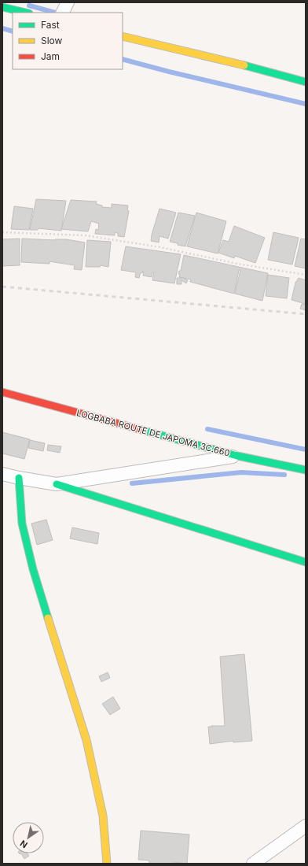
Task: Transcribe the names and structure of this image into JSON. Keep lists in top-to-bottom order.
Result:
{
  "streets": {
    "street": ["LOGBABA ROUTE DE JAPOMA 3C.660"]
  },
  "legend": ["Fast", "Slow", "Jam"],
  "north": "bottom left"
}
